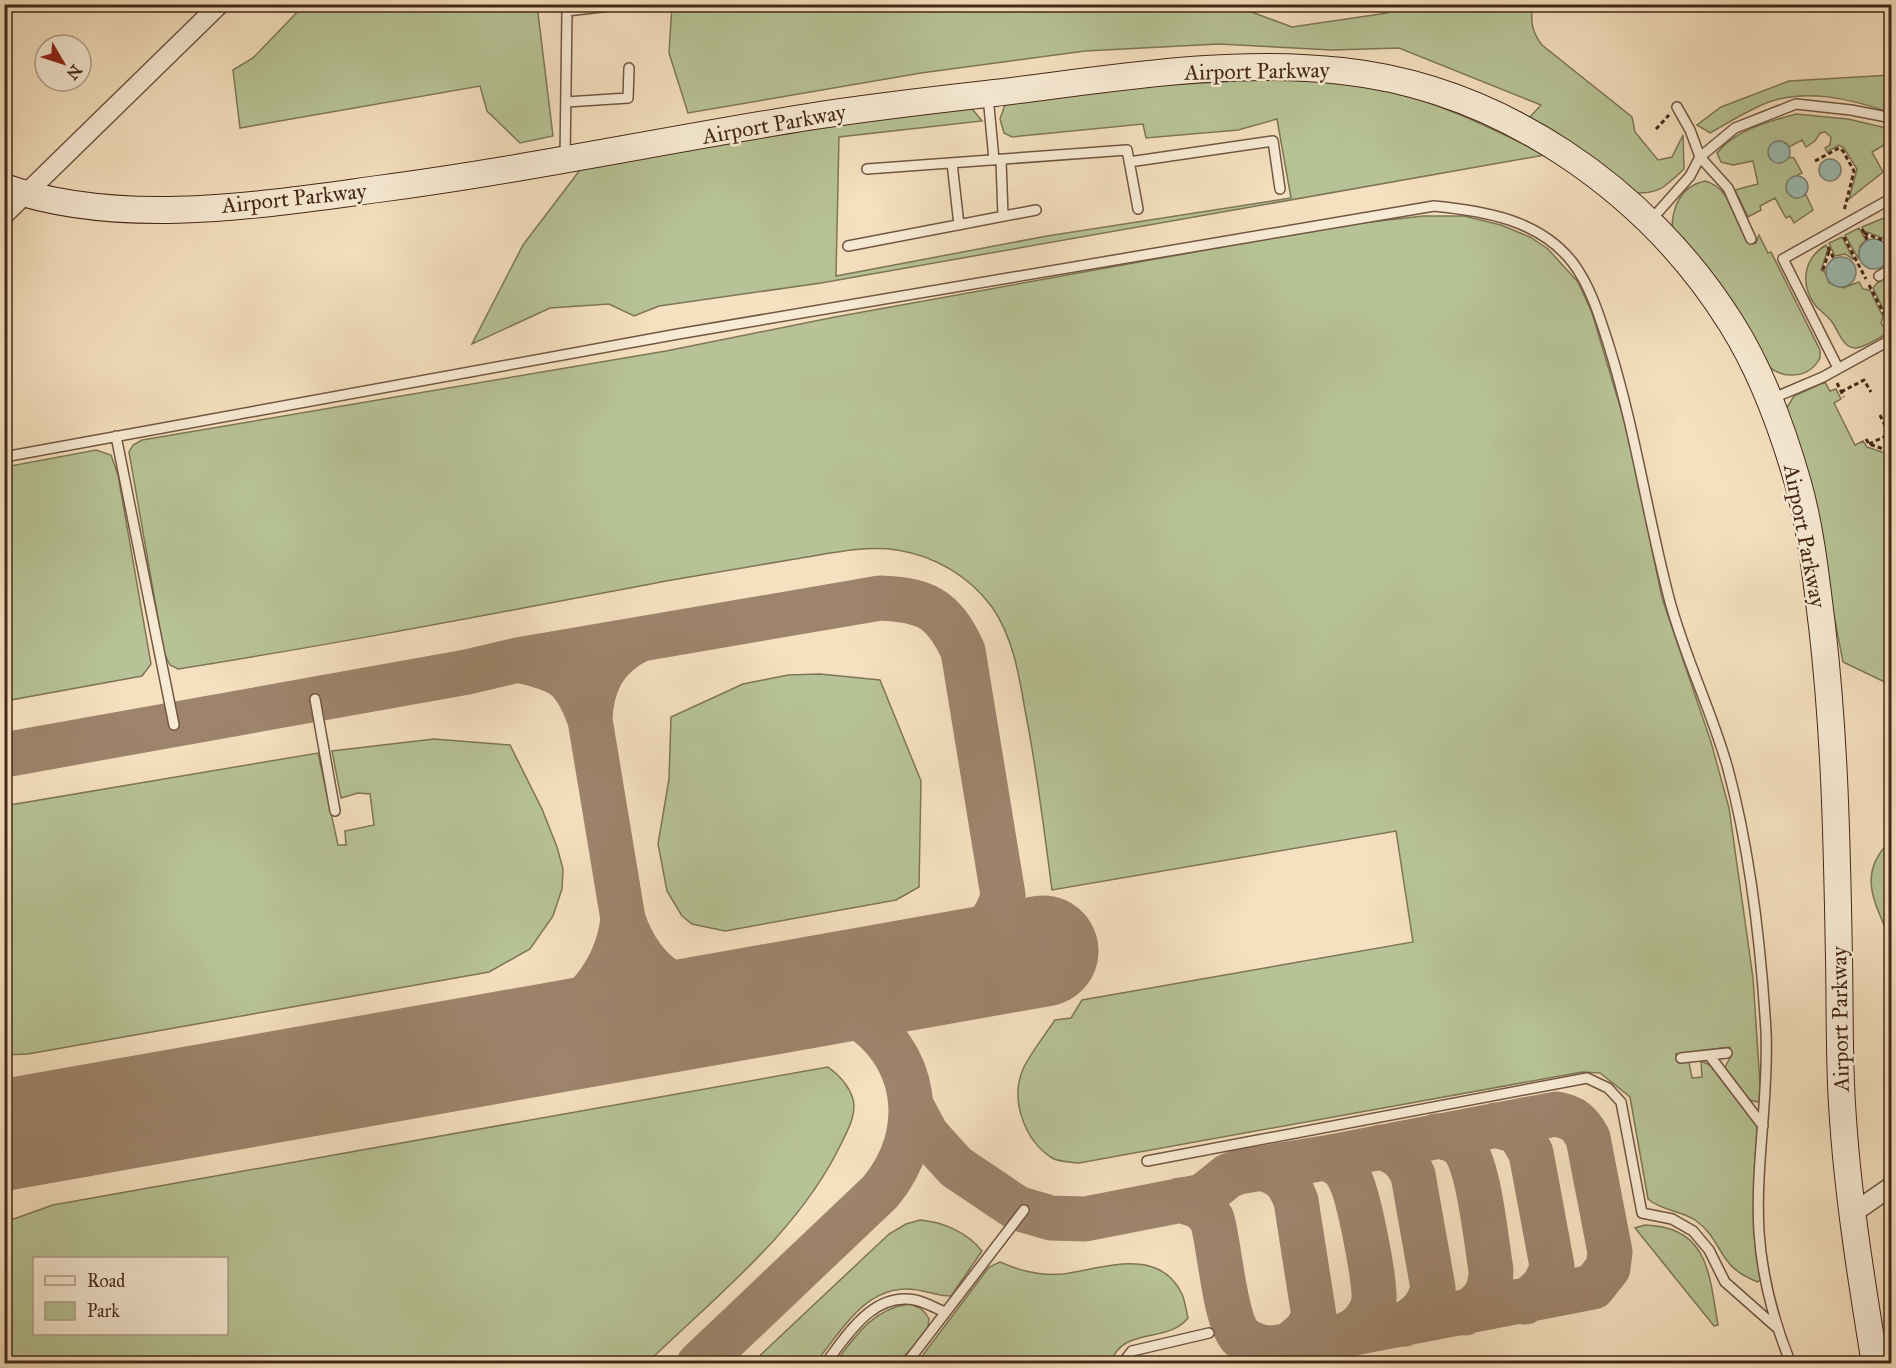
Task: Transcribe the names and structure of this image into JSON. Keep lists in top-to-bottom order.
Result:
{
  "streets": {
    "main road": ["Airport Parkway"]
  },
  "legend": ["Road", "Park"],
  "north": "bottom right"
}
